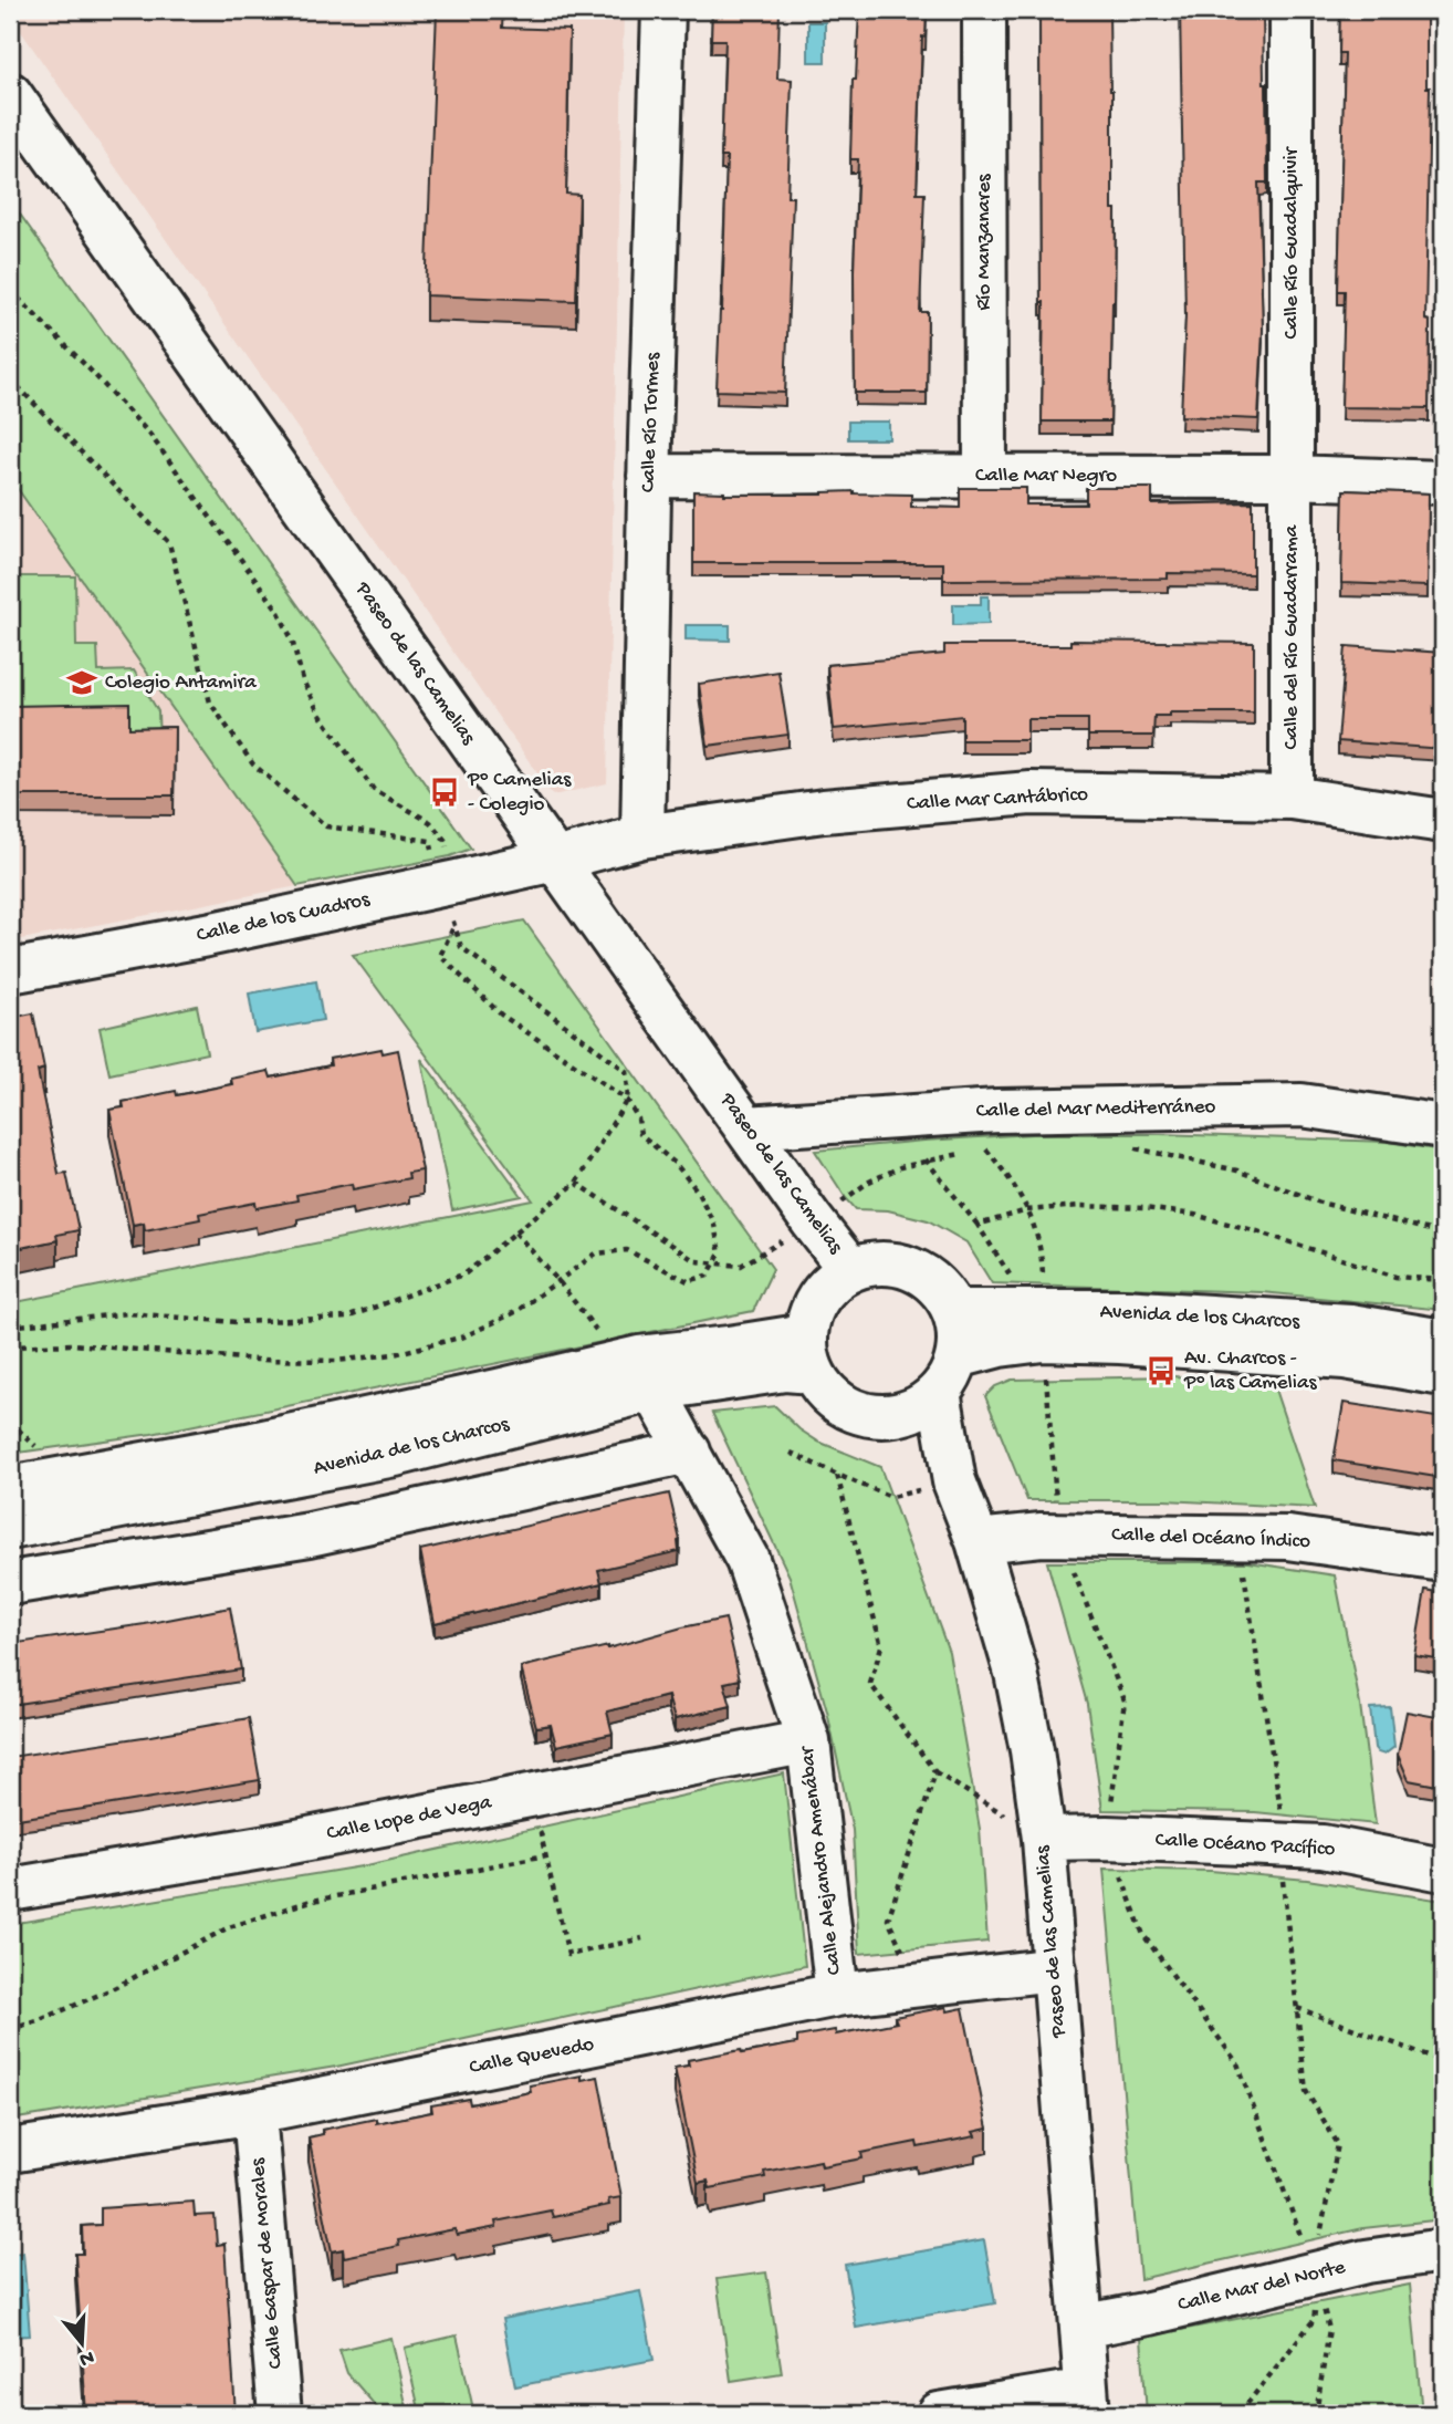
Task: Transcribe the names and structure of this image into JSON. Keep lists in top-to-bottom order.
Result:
{
  "streets": {
    "street": [
      "Río Manzanares",
      "Calle Río Guadalquivir",
      "Calle Río Tormes",
      "Calle Mar Negro",
      "Calle del Río Guadarrama",
      "Paseo de las Camelias",
      "Calle Mar Cantábrico",
      "Calle de los Cuadros",
      "Calle del Mar Mediterráneo",
      "Avenida de los Charcos",
      "Calle del Océano Índico",
      "Calle Lope de Vega",
      "Calle Océano Pacífico",
      "Calle Alejandro Amenábar",
      "Calle Quevedo",
      "Calle Gaspar de Morales",
      "Calle Mar del Norte"
    ]
  },
  "crossings": [
    ["Río Manzanares", "Calle Mar Negro"],
    ["Calle Río Guadalquivir", "Calle Mar Negro"],
    ["Calle Río Guadalquivir", "Calle del Río Guadarrama"],
    ["Calle Río Tormes", "Calle Mar Negro"],
    ["Calle Río Tormes", "Calle Mar Cantábrico"],
    ["Calle Mar Negro", "Calle del Río Guadarrama"],
    ["Calle del Río Guadarrama", "Calle Mar Cantábrico"],
    ["Paseo de las Camelias", "Calle Mar Cantábrico"],
    ["Paseo de las Camelias", "Calle de los Cuadros"],
    ["Paseo de las Camelias", "Calle del Mar Mediterráneo"],
    ["Paseo de las Camelias", "Avenida de los Charcos"],
    ["Paseo de las Camelias", "Calle del Océano Índico"],
    ["Paseo de las Camelias", "Calle Océano Pacífico"],
    ["Paseo de las Camelias", "Calle Quevedo"],
    ["Paseo de las Camelias", "Calle Mar del Norte"],
    ["Calle Mar Cantábrico", "Calle de los Cuadros"],
    ["Avenida de los Charcos", "Calle Alejandro Amenábar"],
    ["Calle Lope de Vega", "Calle Alejandro Amenábar"],
    ["Calle Alejandro Amenábar", "Calle Quevedo"],
    ["Calle Quevedo", "Calle Gaspar de Morales"]
  ],
  "places": {
    "school or university": ["Colegio Antamira"],
    "bus stop": ["Pº Camelias - Colegio", "Av. Charcos - Pº las Camelias"]
  },
  "north": "bottom"
}
